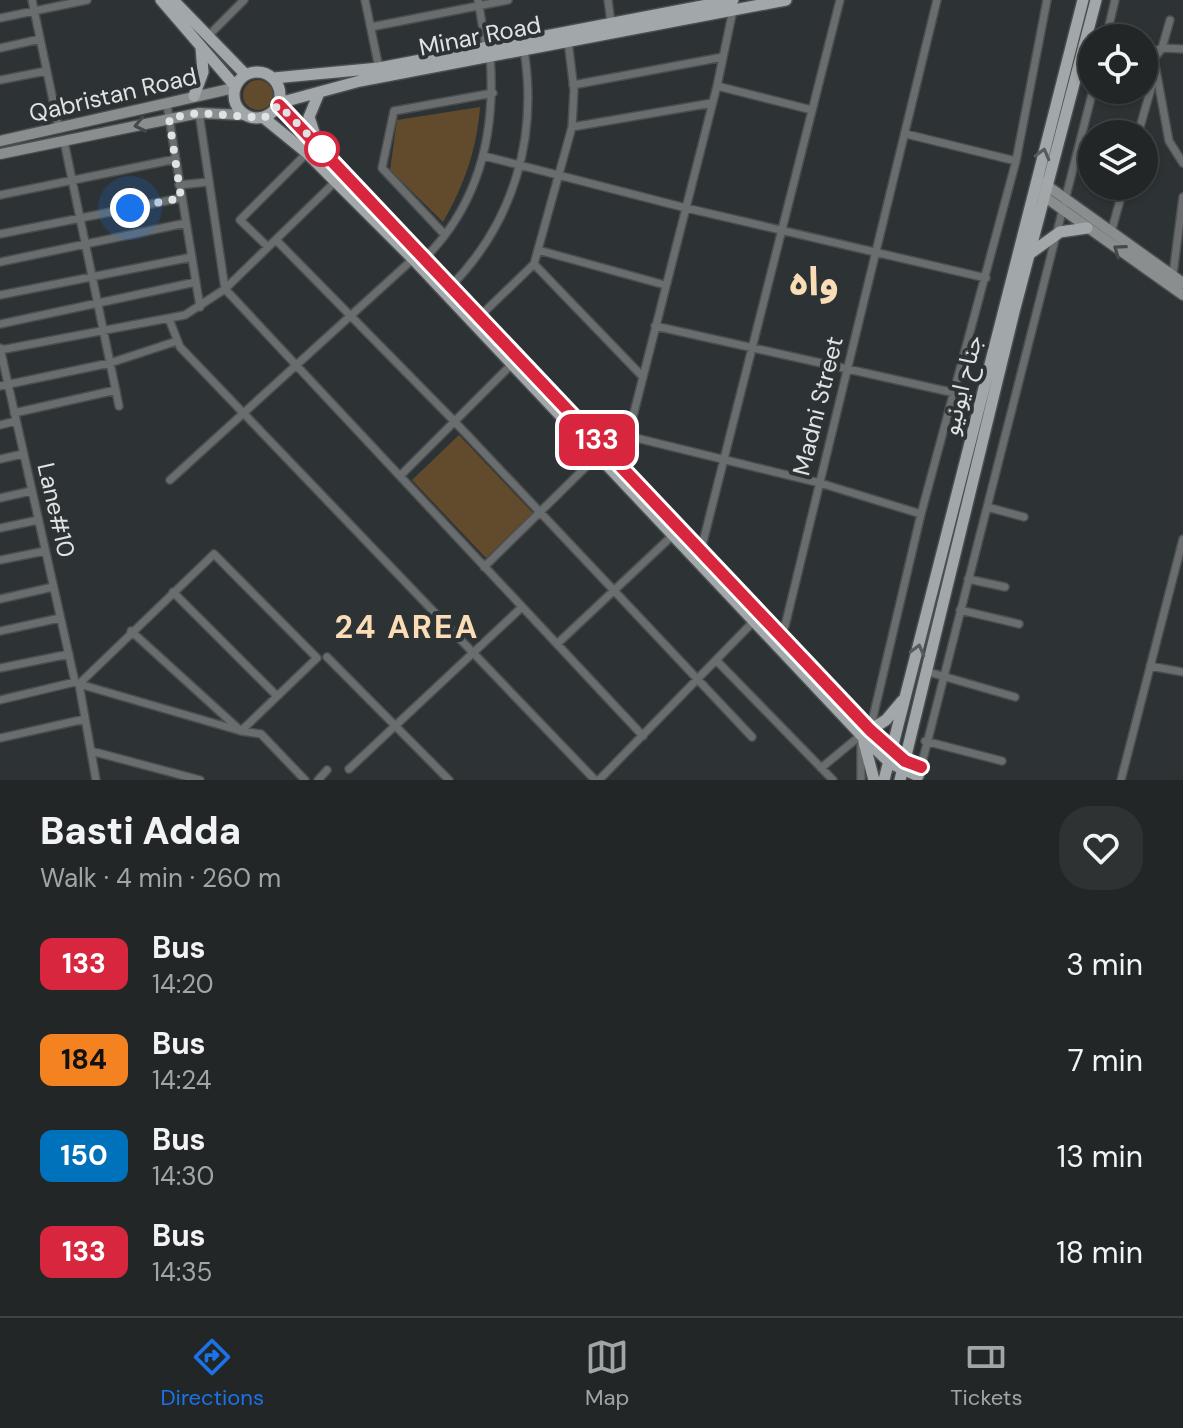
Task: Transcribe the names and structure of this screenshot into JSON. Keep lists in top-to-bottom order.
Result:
{
  "streets": {
    "main road": ["Minar Road", "جناح ایونیو"],
    "street": ["Qabristan Road", "Madni Street", "Lane#10"]
  },
  "crossings": [
    ["Minar Road", "Qabristan Road"]
  ],
  "districts": ["واہ", "24 AREA"],
  "lines": ["bus line 133"],
  "page": {
    "on_map": "133",
    "heading": ["Basti Adda", "Walk · 4 min · 260 m"],
    "list": [
      {
        "mark": "133",
        "name": "Bus",
        "note": "14:20",
        "value": "3 min"
      },
      {
        "mark": "184",
        "name": "Bus",
        "note": "14:24",
        "value": "7 min"
      },
      {
        "mark": "150",
        "name": "Bus",
        "note": "14:30",
        "value": "13 min"
      },
      {
        "mark": "133",
        "name": "Bus",
        "note": "14:35",
        "value": "18 min"
      }
    ],
    "tabs": ["Directions", "Map", "Tickets"]
  }
}
